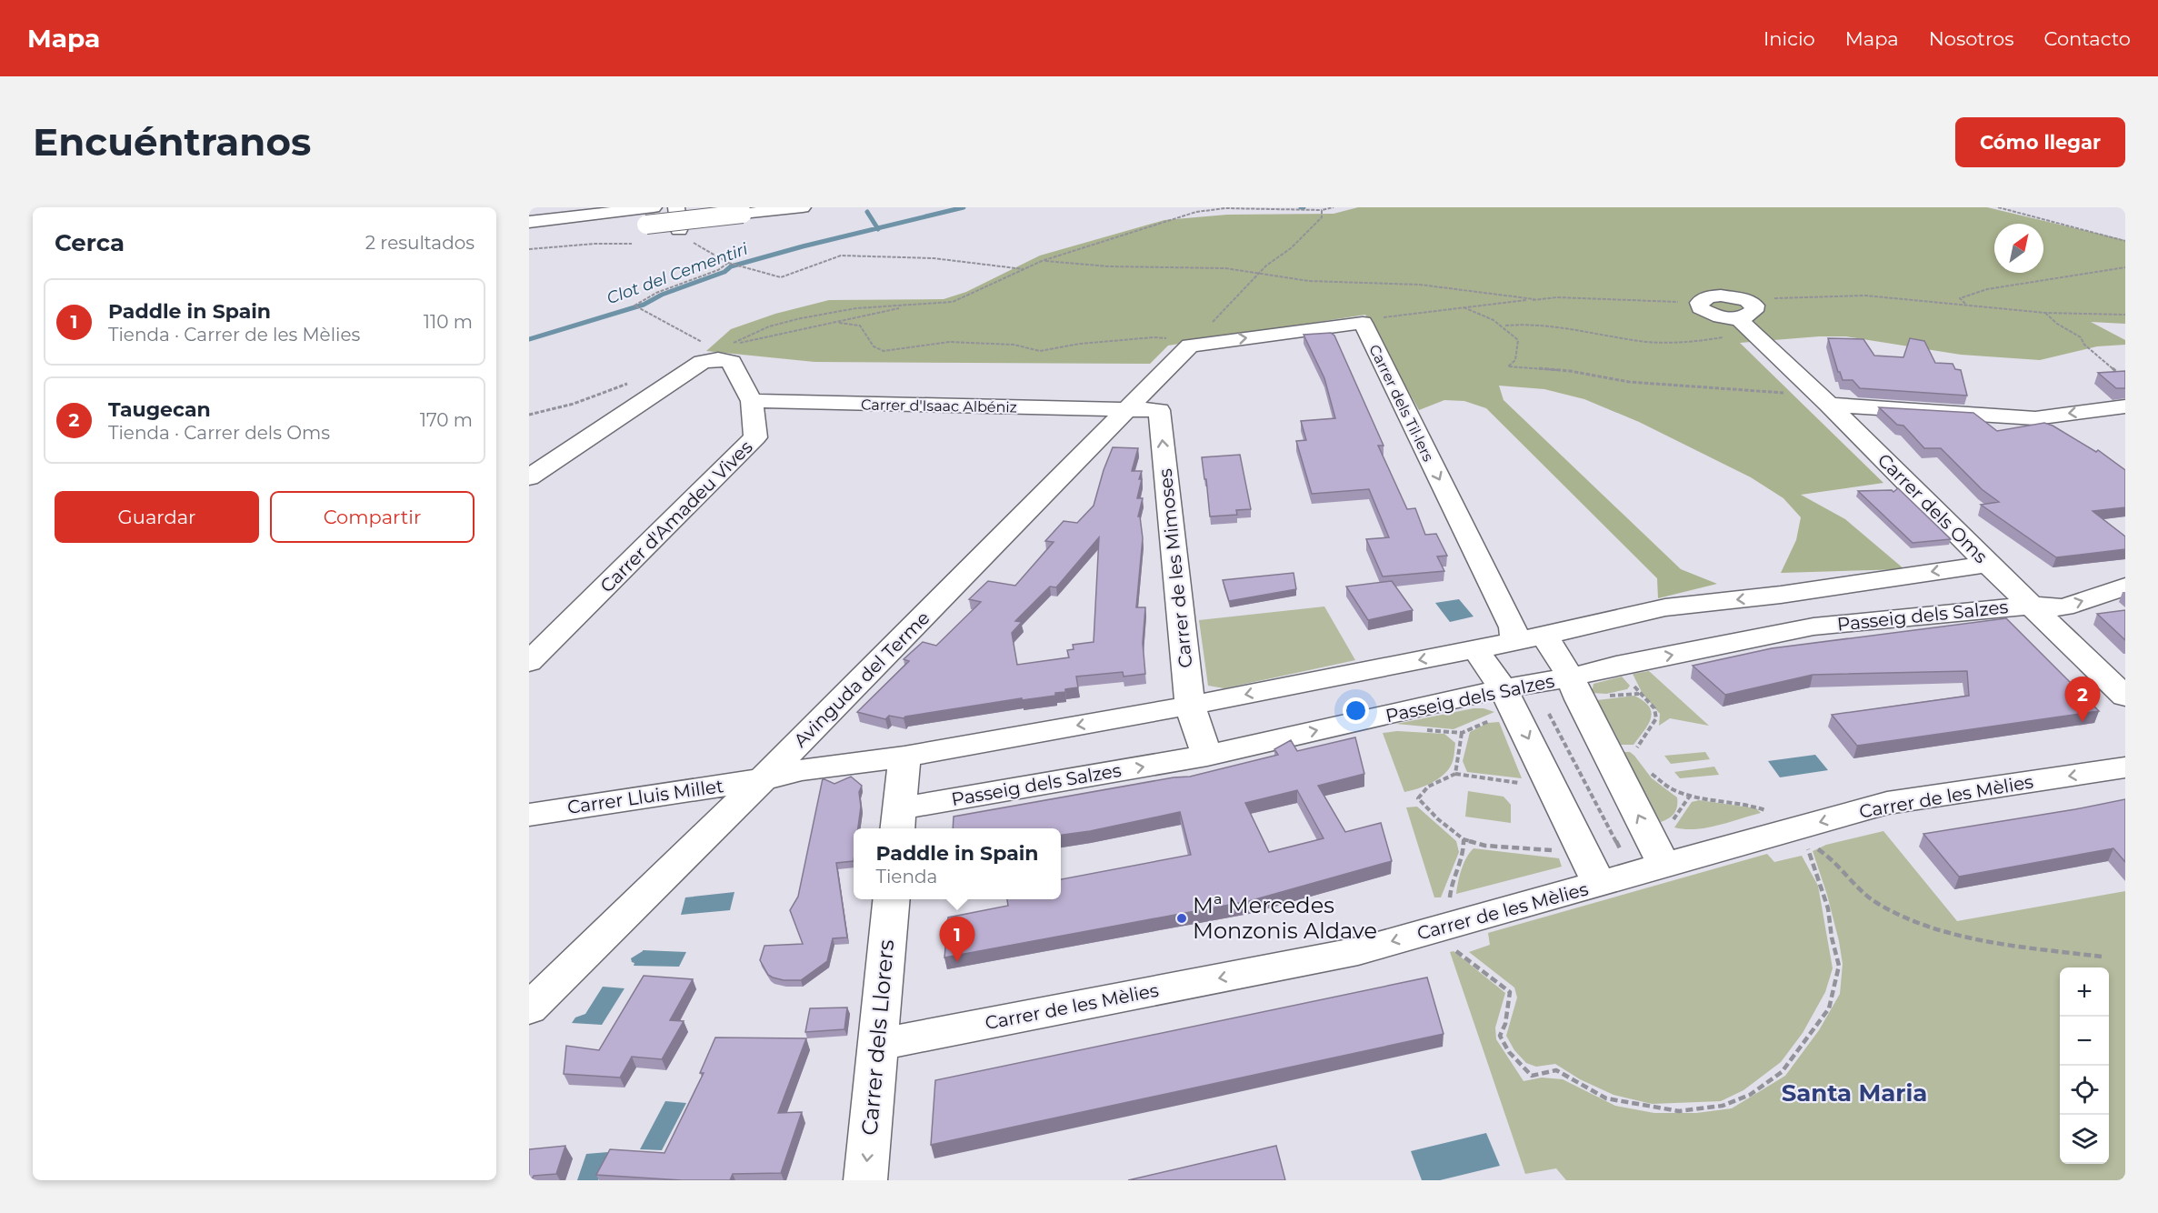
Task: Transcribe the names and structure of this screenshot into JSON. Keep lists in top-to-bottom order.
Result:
{
  "streets": {
    "main road": [
      "Carrer dels Til·lers",
      "Carrer d'Isaac Albéniz",
      "Carrer dels Oms",
      "Carrer d'Amadeu Vives",
      "Carrer de les Mimoses",
      "Passeig dels Salzes",
      "Avinguda del Terme",
      "Carrer Lluis Millet",
      "Carrer de les Mèlies",
      "Carrer dels Llorers"
    ]
  },
  "crossings": [
    ["Carrer dels Til·lers", "Avinguda del Terme"],
    ["Carrer d'Isaac Albéniz", "Carrer d'Amadeu Vives"],
    ["Carrer d'Isaac Albéniz", "Carrer de les Mimoses"],
    ["Carrer d'Isaac Albéniz", "Avinguda del Terme"],
    ["Carrer dels Oms", "Passeig dels Salzes"],
    ["Carrer de les Mimoses", "Passeig dels Salzes"],
    ["Carrer de les Mimoses", "Avinguda del Terme"],
    ["Avinguda del Terme", "Carrer Lluis Millet"],
    ["Carrer de les Mèlies", "Carrer dels Llorers"]
  ],
  "one_way": ["Carrer dels Til·lers", "Carrer de les Mimoses", "Carrer dels Llorers"],
  "districts": ["Santa Maria"],
  "water": ["Clot del Cementiri"],
  "places": ["Mª Mercedes Monzonis Aldave"],
  "north": "top right",
  "page": {
    "header": "Mapa",
    "nav": [
      "Inicio",
      "Mapa",
      "Nosotros",
      "Contacto"
    ],
    "buttons": [
      "Cómo llegar",
      ["Guardar", "Compartir"]
    ],
    "title": "Encuéntranos",
    "heading": ["Cerca", "2 resultados"],
    "list": [
      {
        "mark": "1",
        "name": "Paddle in Spain",
        "note": "Tienda · Carrer de les Mèlies",
        "value": "110 m"
      },
      {
        "mark": "2",
        "name": "Taugecan",
        "note": "Tienda · Carrer dels Oms",
        "value": "170 m"
      }
    ],
    "pins": ["2", "1"],
    "popup": ["Paddle in Spain", "Tienda"],
    "map_buttons": ["+", "−"]
  }
}
